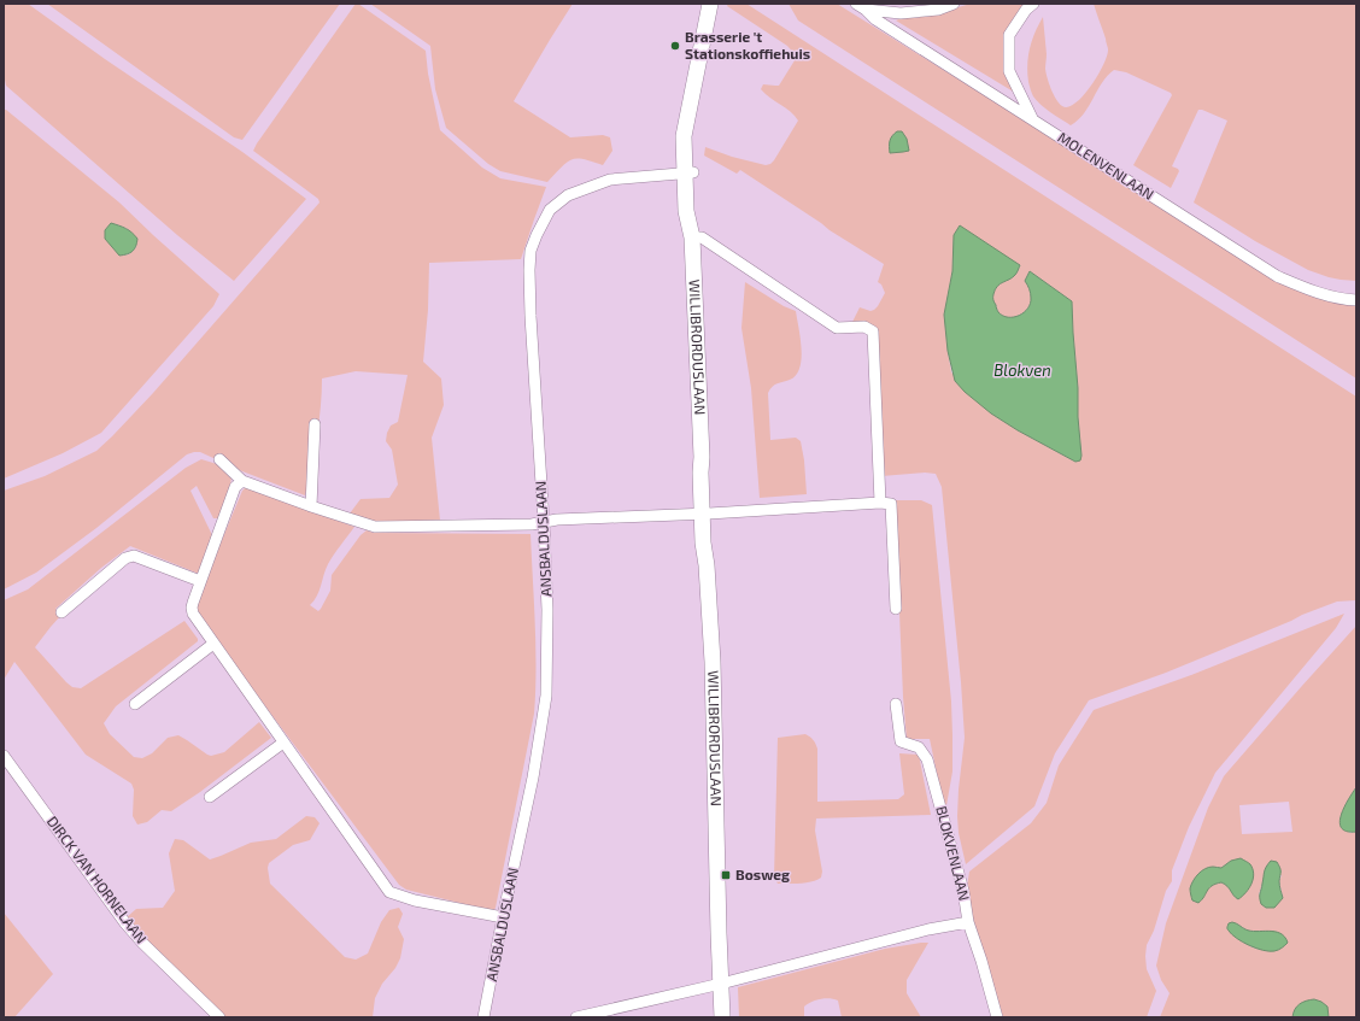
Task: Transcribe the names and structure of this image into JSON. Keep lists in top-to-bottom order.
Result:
{
  "streets": {
    "main road": ["WILLIBRORDUSLAAN"],
    "street": [
      "MOLENVENLAAN",
      "ANSBALDUSLAAN",
      "BLOKVENLAAN",
      "DIRCK VAN HORNELAAN"
    ]
  },
  "crossings": [
    ["WILLIBRORDUSLAAN", "ANSBALDUSLAAN"]
  ],
  "water": ["Blokven"],
  "places": {
    "other": ["Brasserie 't Stationskoffiehuis"],
    "transit": ["Bosweg"]
  }
}
